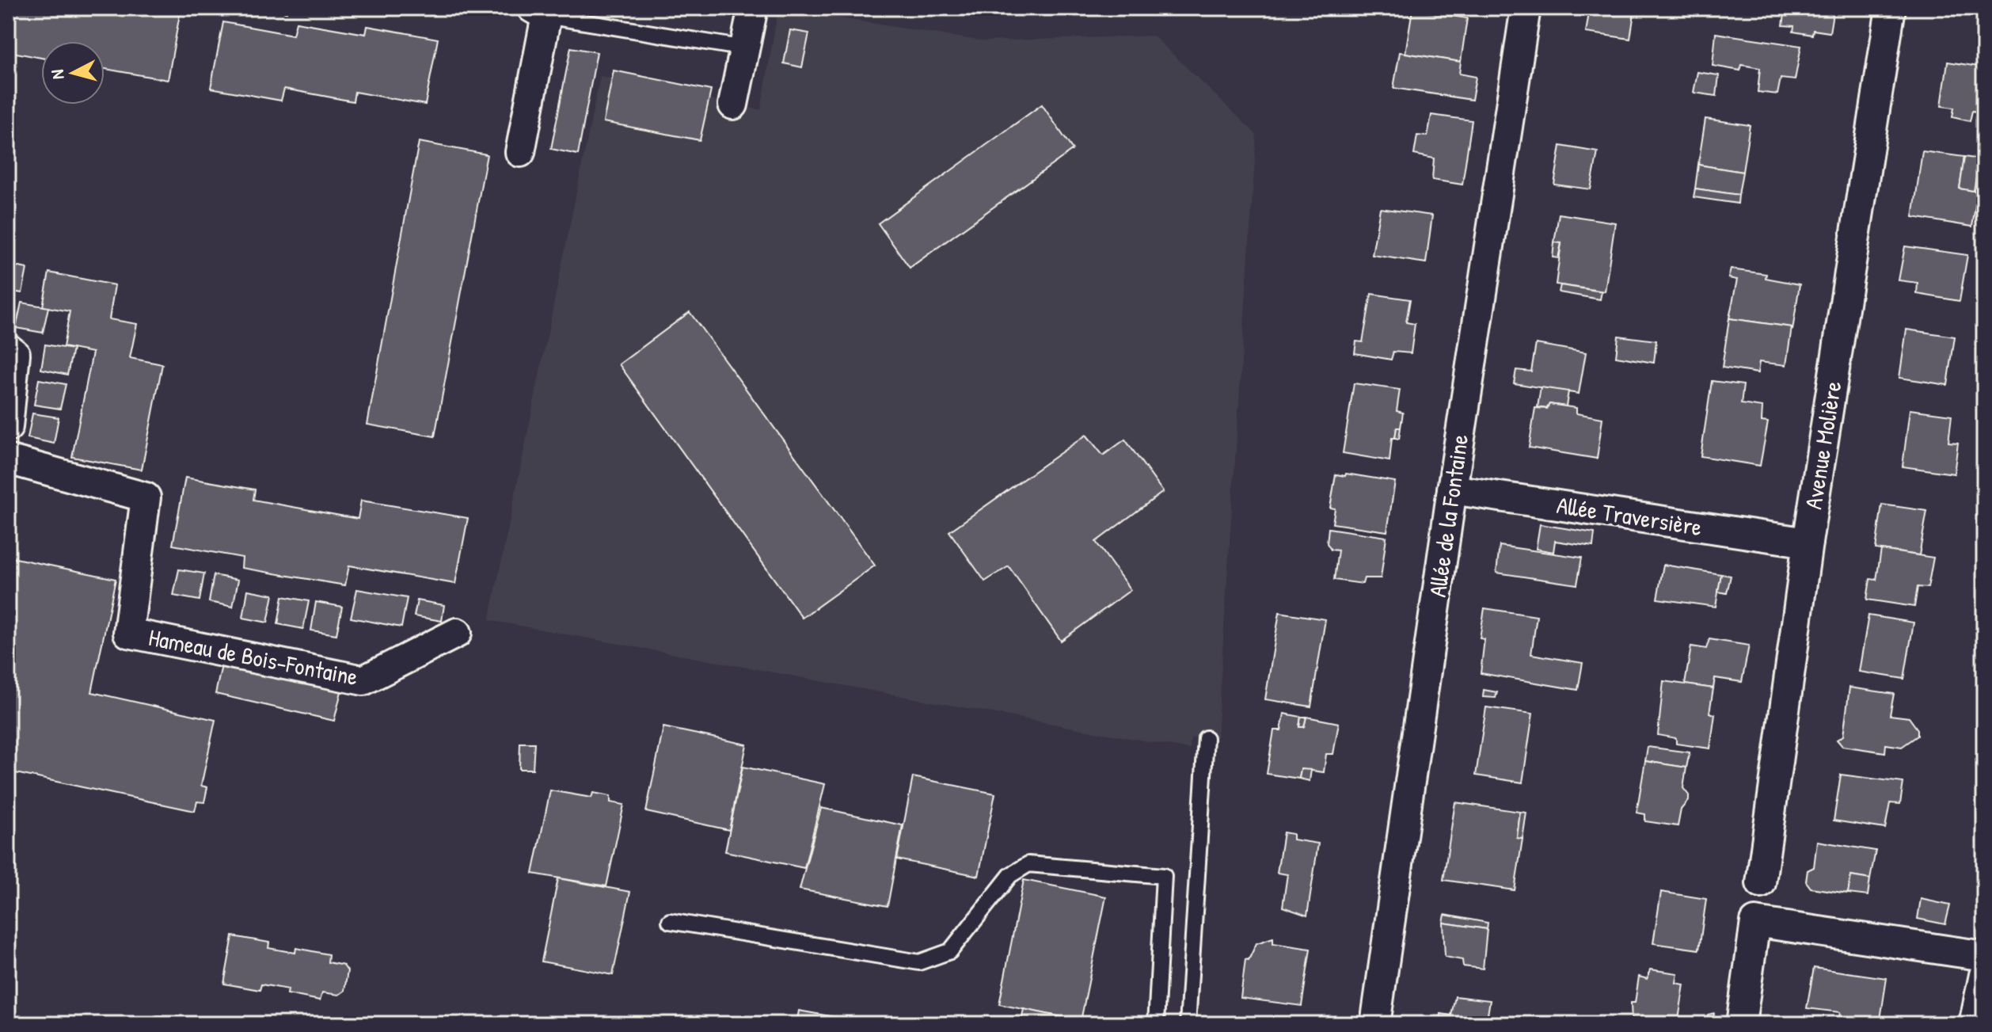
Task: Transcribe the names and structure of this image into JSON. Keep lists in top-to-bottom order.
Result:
{
  "streets": {
    "street": [
      "Avenue Molière",
      "Allée de la Fontaine",
      "Allée Traversière",
      "Hameau de Bois-Fontaine"
    ]
  },
  "crossings": [
    ["Avenue Molière", "Allée Traversière"],
    ["Allée de la Fontaine", "Allée Traversière"]
  ],
  "north": "left"
}
